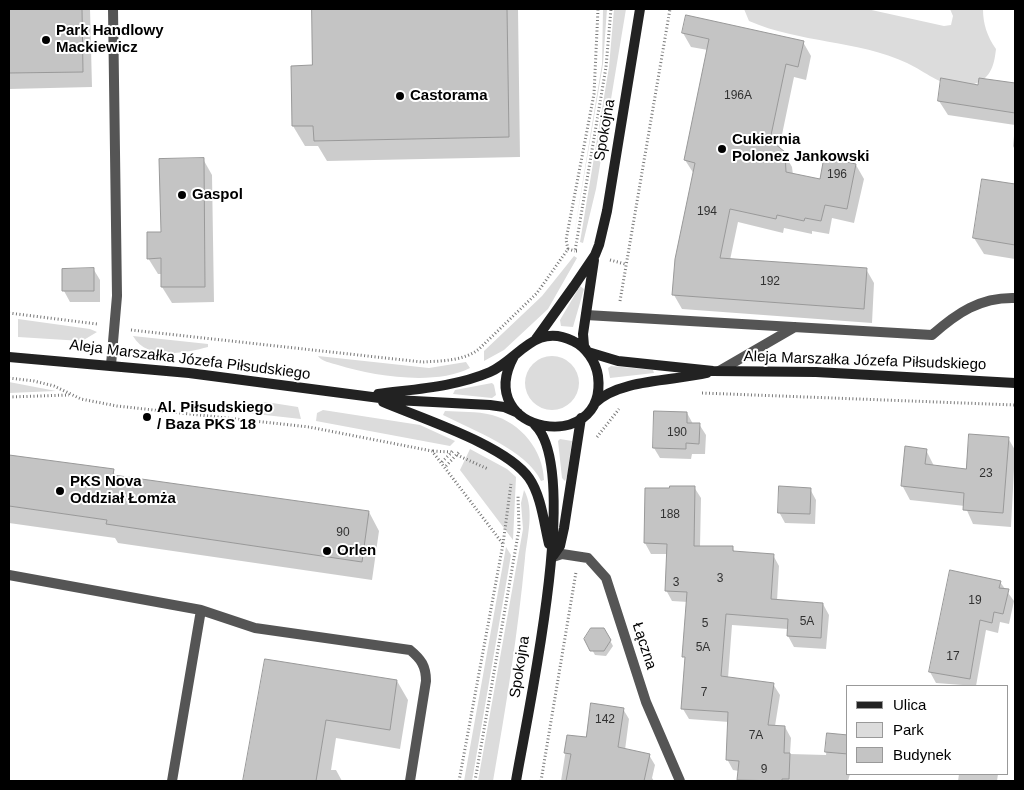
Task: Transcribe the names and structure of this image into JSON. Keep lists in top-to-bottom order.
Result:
{
  "streets": {
    "street": ["Spokojna", "Aleja Marszałka Józefa Piłsudskiego", "Łączna"]
  },
  "crossings": [
    ["Spokojna", "Aleja Marszałka Józefa Piłsudskiego"]
  ],
  "places": [
    "Park Handlowy Mackiewicz",
    "Castorama",
    "Cukiernia Polonez Jankowski",
    "Gaspol",
    "Al. Piłsudskiego / Baza PKS 18",
    "PKS Nova Oddział Łomża",
    "Orlen"
  ],
  "house_numbers": [
    "196A",
    "196",
    "194",
    "192",
    "190",
    "23",
    "188",
    "90",
    "3",
    "3",
    "19",
    "5A",
    "5",
    "5A",
    "17",
    "7",
    "142",
    "7A",
    "9"
  ],
  "legend": ["Ulica", "Park", "Budynek"]
}
